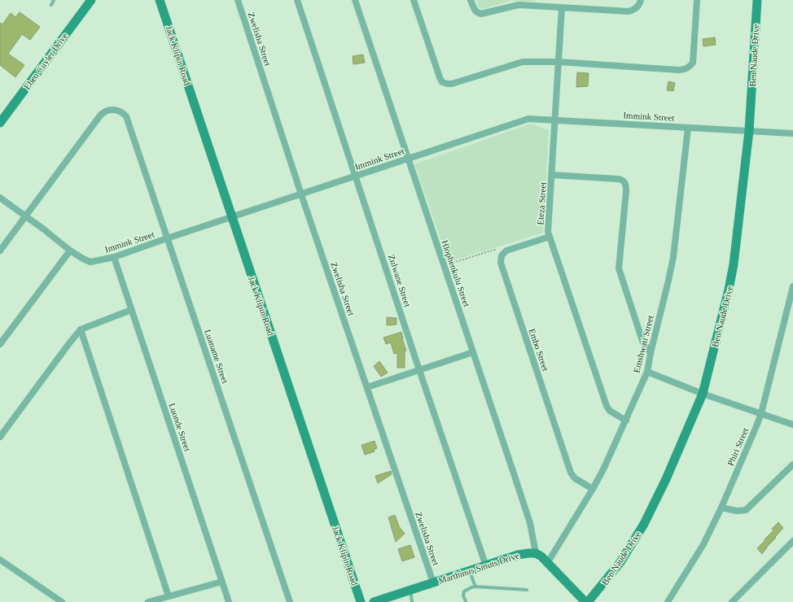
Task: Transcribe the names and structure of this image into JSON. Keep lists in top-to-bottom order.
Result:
{
  "streets": {
    "street": [
      "Zwelisha Street",
      "Jack Klipin Road",
      "Ben Naude Drive",
      "Eben Cuyler Drive",
      "Immink Street",
      "Eteza Street",
      "Hlophenkulu Street",
      "Zulwane Street",
      "Emshwati Street",
      "Embo Street",
      "Luaname Street",
      "Luonde Street",
      "Phiri Street",
      "Marthinus Smuts Drive"
    ]
  },
  "crossings": [
    ["Zwelisha Street", "Immink Street"],
    ["Zwelisha Street", "Marthinus Smuts Drive"],
    ["Jack Klipin Road", "Immink Street"],
    ["Ben Naude Drive", "Immink Street"],
    ["Immink Street", "Eteza Street"],
    ["Immink Street", "Hlophenkulu Street"],
    ["Immink Street", "Zulwane Street"],
    ["Immink Street", "Emshwati Street"],
    ["Immink Street", "Luaname Street"],
    ["Immink Street", "Luonde Street"],
    ["Eteza Street", "Emshwati Street"],
    ["Hlophenkulu Street", "Marthinus Smuts Drive"],
    ["Zulwane Street", "Marthinus Smuts Drive"],
    ["Emshwati Street", "Embo Street"]
  ]
}
